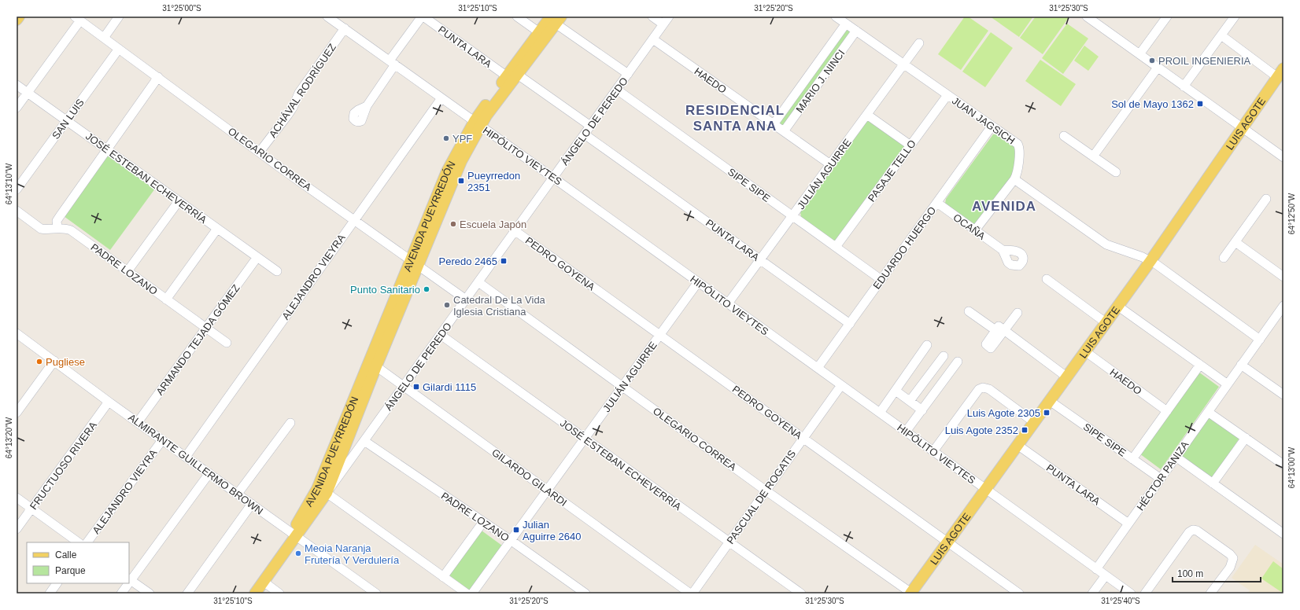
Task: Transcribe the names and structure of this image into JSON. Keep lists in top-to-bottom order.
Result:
{
  "streets": {
    "main road": ["LUIS AGOTE", "AVENIDA PUEYRREDÓN"],
    "street": [
      "PUNTA LARA",
      "HAEDO",
      "MARIO J. NINCI",
      "ACHÁVAL RODRÍGUEZ",
      "SAN LUIS",
      "JUAN JAGSICH",
      "ÁNGELO DE PEREDO",
      "HIPÓLITO VIEYTES",
      "OLEGARIO CORREA",
      "PASAJE TELLO",
      "JULIÁN AGUIRRE",
      "JOSÉ ESTEBAN ECHEVERRÍA",
      "SIPE SIPE",
      "OCAÑA",
      "EDUARDO HUERGO",
      "PEDRO GOYENA",
      "PADRE LOZANO",
      "ALEJANDRO VIEYRA",
      "ARMANDO TEJADA GÓMEZ",
      "ALMIRANTE GUILLERMO BROWN",
      "FRUCTUOSO RIVERA",
      "HÉCTOR PANIZA",
      "GILARDO GILARDI",
      "PASCUAL DE ROGATIS"
    ]
  },
  "crossings": [
    ["PUNTA LARA", "ÁNGELO DE PEREDO"],
    ["PUNTA LARA", "LUIS AGOTE"],
    ["PUNTA LARA", "JULIÁN AGUIRRE"],
    ["PUNTA LARA", "AVENIDA PUEYRREDÓN"],
    ["PUNTA LARA", "EDUARDO HUERGO"],
    ["PUNTA LARA", "HÉCTOR PANIZA"],
    ["HAEDO", "MARIO J. NINCI"],
    ["HAEDO", "ÁNGELO DE PEREDO"],
    ["HAEDO", "LUIS AGOTE"],
    ["HAEDO", "JULIÁN AGUIRRE"],
    ["MARIO J. NINCI", "JUAN JAGSICH"],
    ["ACHÁVAL RODRÍGUEZ", "HIPÓLITO VIEYTES"],
    ["ACHÁVAL RODRÍGUEZ", "OLEGARIO CORREA"],
    ["SAN LUIS", "OLEGARIO CORREA"],
    ["SAN LUIS", "JOSÉ ESTEBAN ECHEVERRÍA"],
    ["JUAN JAGSICH", "PASAJE TELLO"],
    ["JUAN JAGSICH", "JULIÁN AGUIRRE"],
    ["JUAN JAGSICH", "EDUARDO HUERGO"],
    ["ÁNGELO DE PEREDO", "HIPÓLITO VIEYTES"],
    ["ÁNGELO DE PEREDO", "OLEGARIO CORREA"],
    ["ÁNGELO DE PEREDO", "JOSÉ ESTEBAN ECHEVERRÍA"],
    ["ÁNGELO DE PEREDO", "SIPE SIPE"],
    ["ÁNGELO DE PEREDO", "AVENIDA PUEYRREDÓN"],
    ["ÁNGELO DE PEREDO", "PEDRO GOYENA"],
    ["ÁNGELO DE PEREDO", "PADRE LOZANO"],
    ["ÁNGELO DE PEREDO", "GILARDO GILARDI"],
    ["LUIS AGOTE", "HIPÓLITO VIEYTES"],
    ["LUIS AGOTE", "OLEGARIO CORREA"],
    ["LUIS AGOTE", "SIPE SIPE"],
    ["LUIS AGOTE", "PEDRO GOYENA"],
    ["HIPÓLITO VIEYTES", "JULIÁN AGUIRRE"],
    ["HIPÓLITO VIEYTES", "AVENIDA PUEYRREDÓN"],
    ["HIPÓLITO VIEYTES", "EDUARDO HUERGO"],
    ["HIPÓLITO VIEYTES", "ALEJANDRO VIEYRA"],
    ["HIPÓLITO VIEYTES", "HÉCTOR PANIZA"],
    ["HIPÓLITO VIEYTES", "PASCUAL DE ROGATIS"],
    ["OLEGARIO CORREA", "JULIÁN AGUIRRE"],
    ["OLEGARIO CORREA", "AVENIDA PUEYRREDÓN"],
    ["OLEGARIO CORREA", "ALEJANDRO VIEYRA"],
    ["OLEGARIO CORREA", "PASCUAL DE ROGATIS"],
    ["PASAJE TELLO", "SIPE SIPE"],
    ["JULIÁN AGUIRRE", "JOSÉ ESTEBAN ECHEVERRÍA"],
    ["JULIÁN AGUIRRE", "SIPE SIPE"],
    ["JULIÁN AGUIRRE", "PEDRO GOYENA"],
    ["JULIÁN AGUIRRE", "PADRE LOZANO"],
    ["JULIÁN AGUIRRE", "GILARDO GILARDI"],
    ["JOSÉ ESTEBAN ECHEVERRÍA", "ARMANDO TEJADA GÓMEZ"],
    ["JOSÉ ESTEBAN ECHEVERRÍA", "PASCUAL DE ROGATIS"],
    ["SIPE SIPE", "EDUARDO HUERGO"],
    ["SIPE SIPE", "HÉCTOR PANIZA"],
    ["AVENIDA PUEYRREDÓN", "ALMIRANTE GUILLERMO BROWN"],
    ["AVENIDA PUEYRREDÓN", "GILARDO GILARDI"],
    ["OCAÑA", "EDUARDO HUERGO"],
    ["PEDRO GOYENA", "PASCUAL DE ROGATIS"],
    ["PADRE LOZANO", "ARMANDO TEJADA GÓMEZ"],
    ["ALEJANDRO VIEYRA", "ALMIRANTE GUILLERMO BROWN"],
    ["ARMANDO TEJADA GÓMEZ", "ALMIRANTE GUILLERMO BROWN"],
    ["ALMIRANTE GUILLERMO BROWN", "FRUCTUOSO RIVERA"],
    ["GILARDO GILARDI", "PASCUAL DE ROGATIS"]
  ],
  "districts": ["RESIDENCIAL SANTA ANA", "AVENIDA"],
  "places": {
    "other": [
      "PROIL INGENIERIA",
      "YPF",
      "Escuela Japón",
      "Punto Sanitario",
      "Catedral De La Vida Iglesia Cristiana",
      "Pugliese",
      "Meoia Naranja Frutería Y Verdulería"
    ],
    "transit": [
      "Sol de Mayo 1362",
      "Pueyrredon 2351",
      "Peredo 2465",
      "Gilardi 1115",
      "Luis Agote 2305",
      "Luis Agote 2352",
      "Julian Aguirre 2640"
    ]
  },
  "legend": ["Calle", "Parque"],
  "scale_bar": "100 m",
  "coordinates": [
    "31°25'00\"S",
    "31°25'10\"S",
    "31°25'20\"S",
    "31°25'30\"S",
    "64°13'10\"W",
    "64°12'50\"W",
    "64°13'20\"W",
    "64°13'00\"W",
    "31°25'40\"S"
  ]
}
